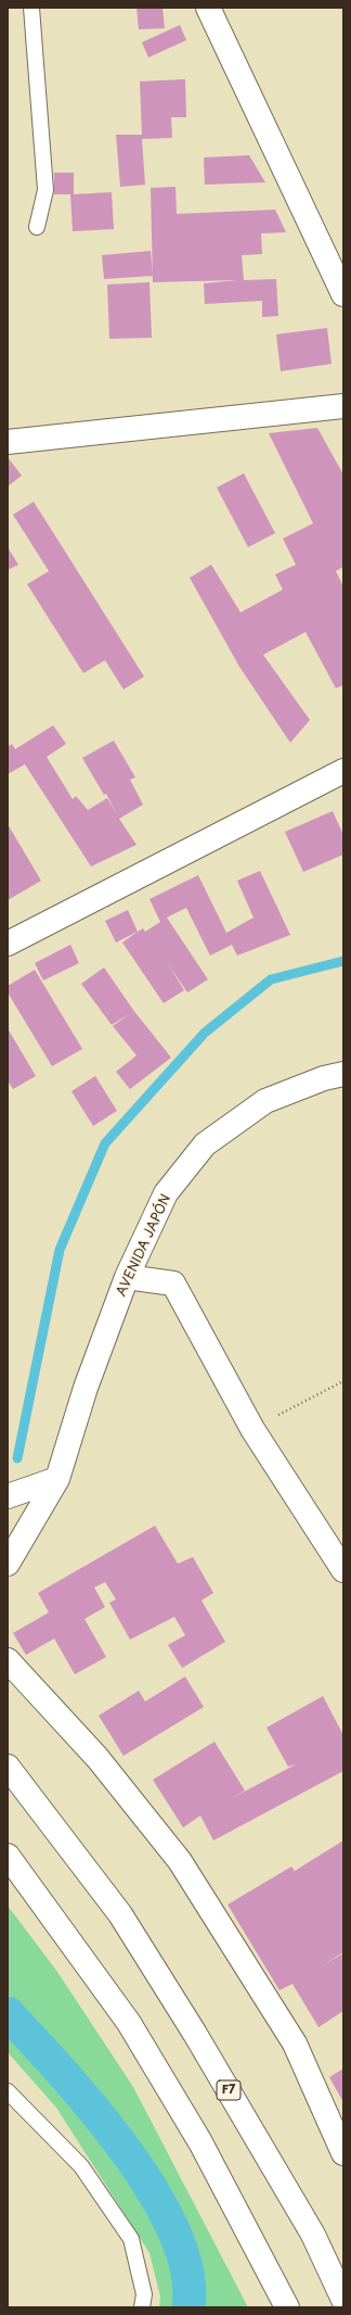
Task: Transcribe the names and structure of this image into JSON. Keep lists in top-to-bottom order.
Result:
{
  "streets": {
    "main road": ["AVENIDA JAPÓN", "F7"]
  }
}
